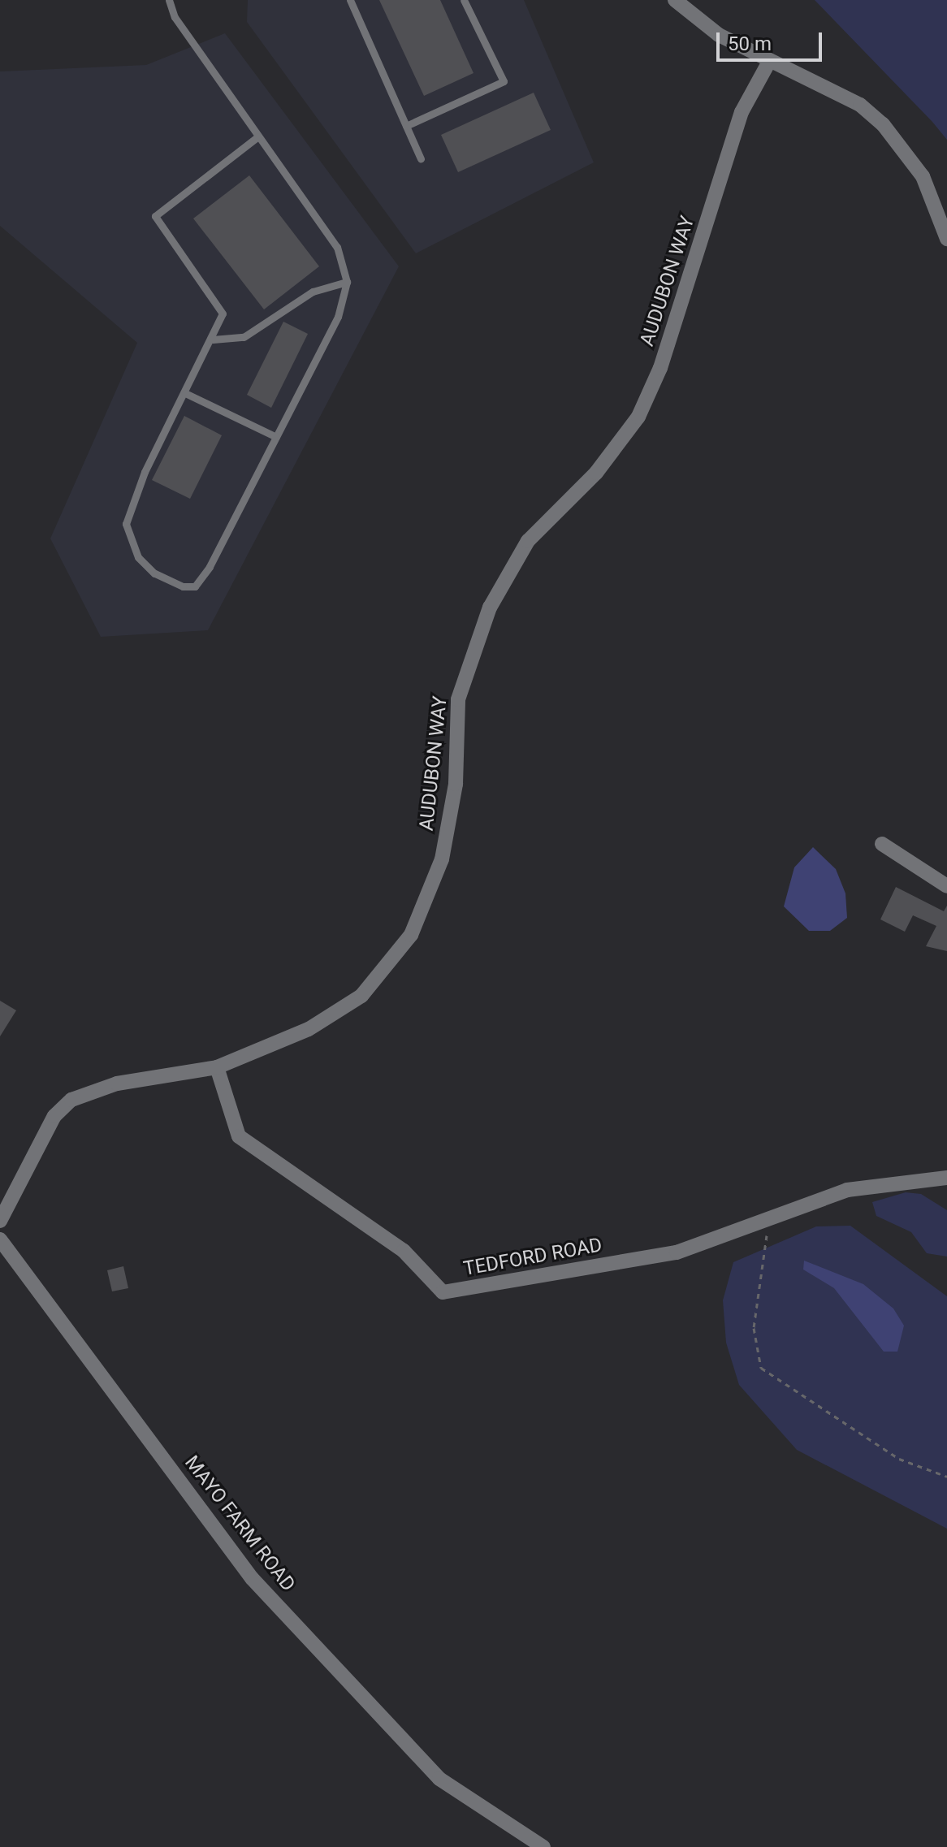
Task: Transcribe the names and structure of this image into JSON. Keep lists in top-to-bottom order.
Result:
{
  "streets": {
    "street": ["AUDUBON WAY", "TEDFORD ROAD", "MAYO FARM ROAD"]
  },
  "crossings": [
    ["AUDUBON WAY", "TEDFORD ROAD"]
  ],
  "scale_bar": "50 m"
}
